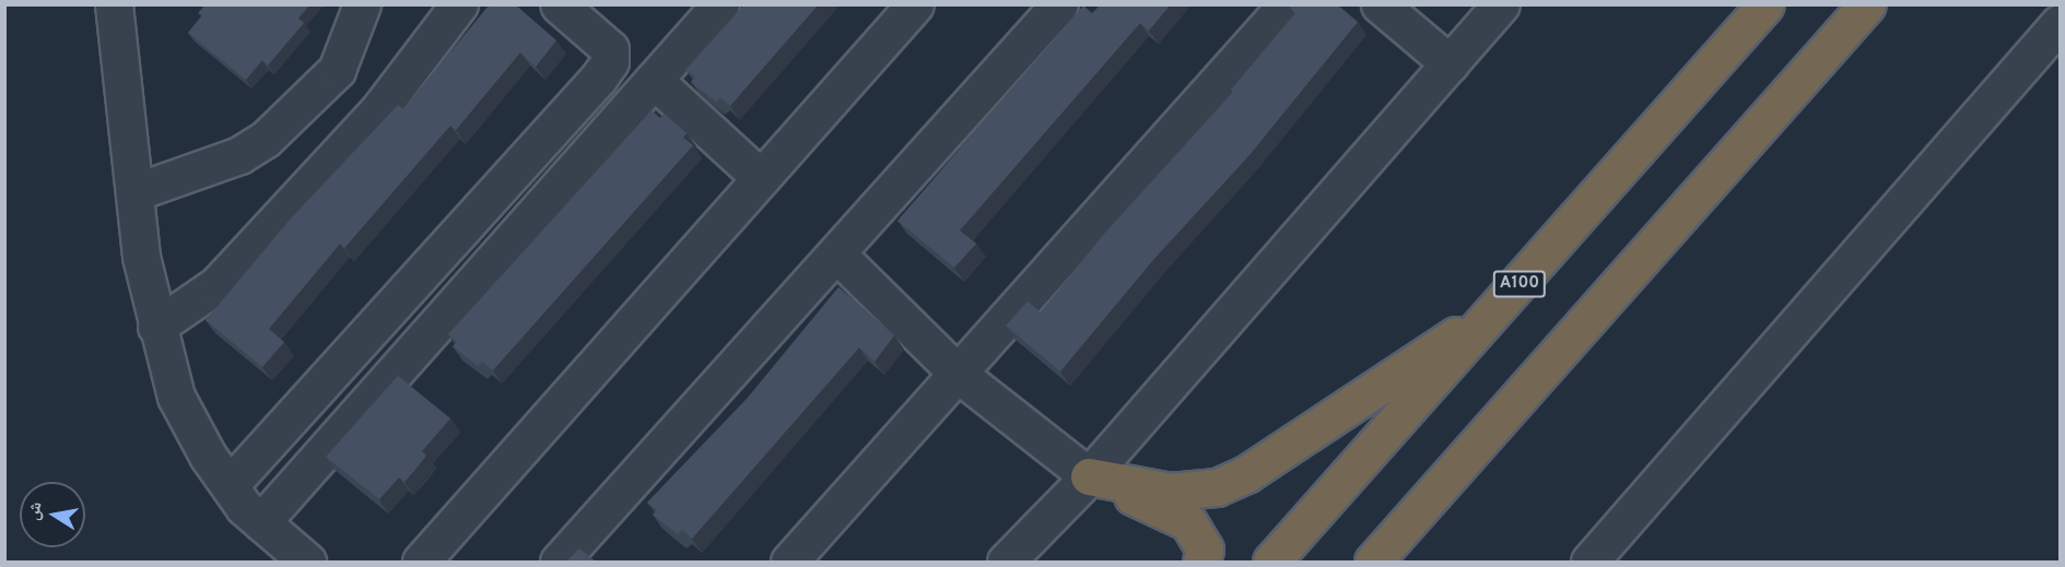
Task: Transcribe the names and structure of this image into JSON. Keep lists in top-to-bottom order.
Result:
{
  "streets": {
    "highway": ["A100"]
  },
  "north": "left"
}
